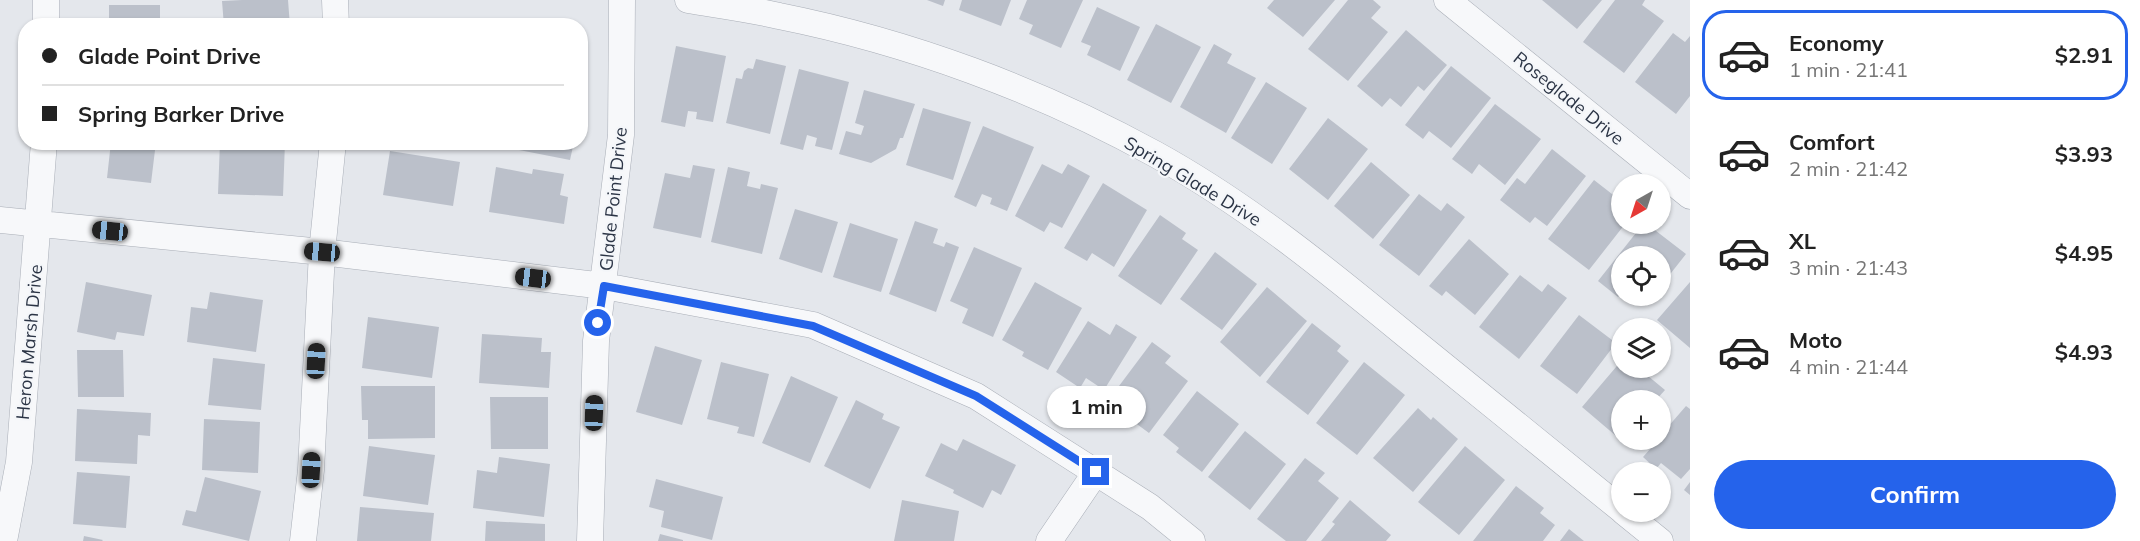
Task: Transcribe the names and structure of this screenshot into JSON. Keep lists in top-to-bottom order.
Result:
{
  "streets": {
    "street": [
      "Roseglade Drive",
      "Spring Glade Drive",
      "Glade Point Drive",
      "Heron Marsh Drive"
    ]
  },
  "north": "bottom left",
  "page": {
    "list": [
      {
        "name": "Economy",
        "note": "1 min · 21:41",
        "value": "$2.91"
      },
      {
        "name": "Comfort",
        "note": "2 min · 21:42",
        "value": "$3.93"
      },
      {
        "name": "XL",
        "note": "3 min · 21:43",
        "value": "$4.95"
      },
      {
        "name": "Moto",
        "note": "4 min · 21:44",
        "value": "$4.93"
      }
    ],
    "banner": ["Glade Point Drive", "Spring Barker Drive"],
    "map_buttons": ["+", "−"],
    "bubble": "1 min",
    "buttons": "Confirm"
  }
}
